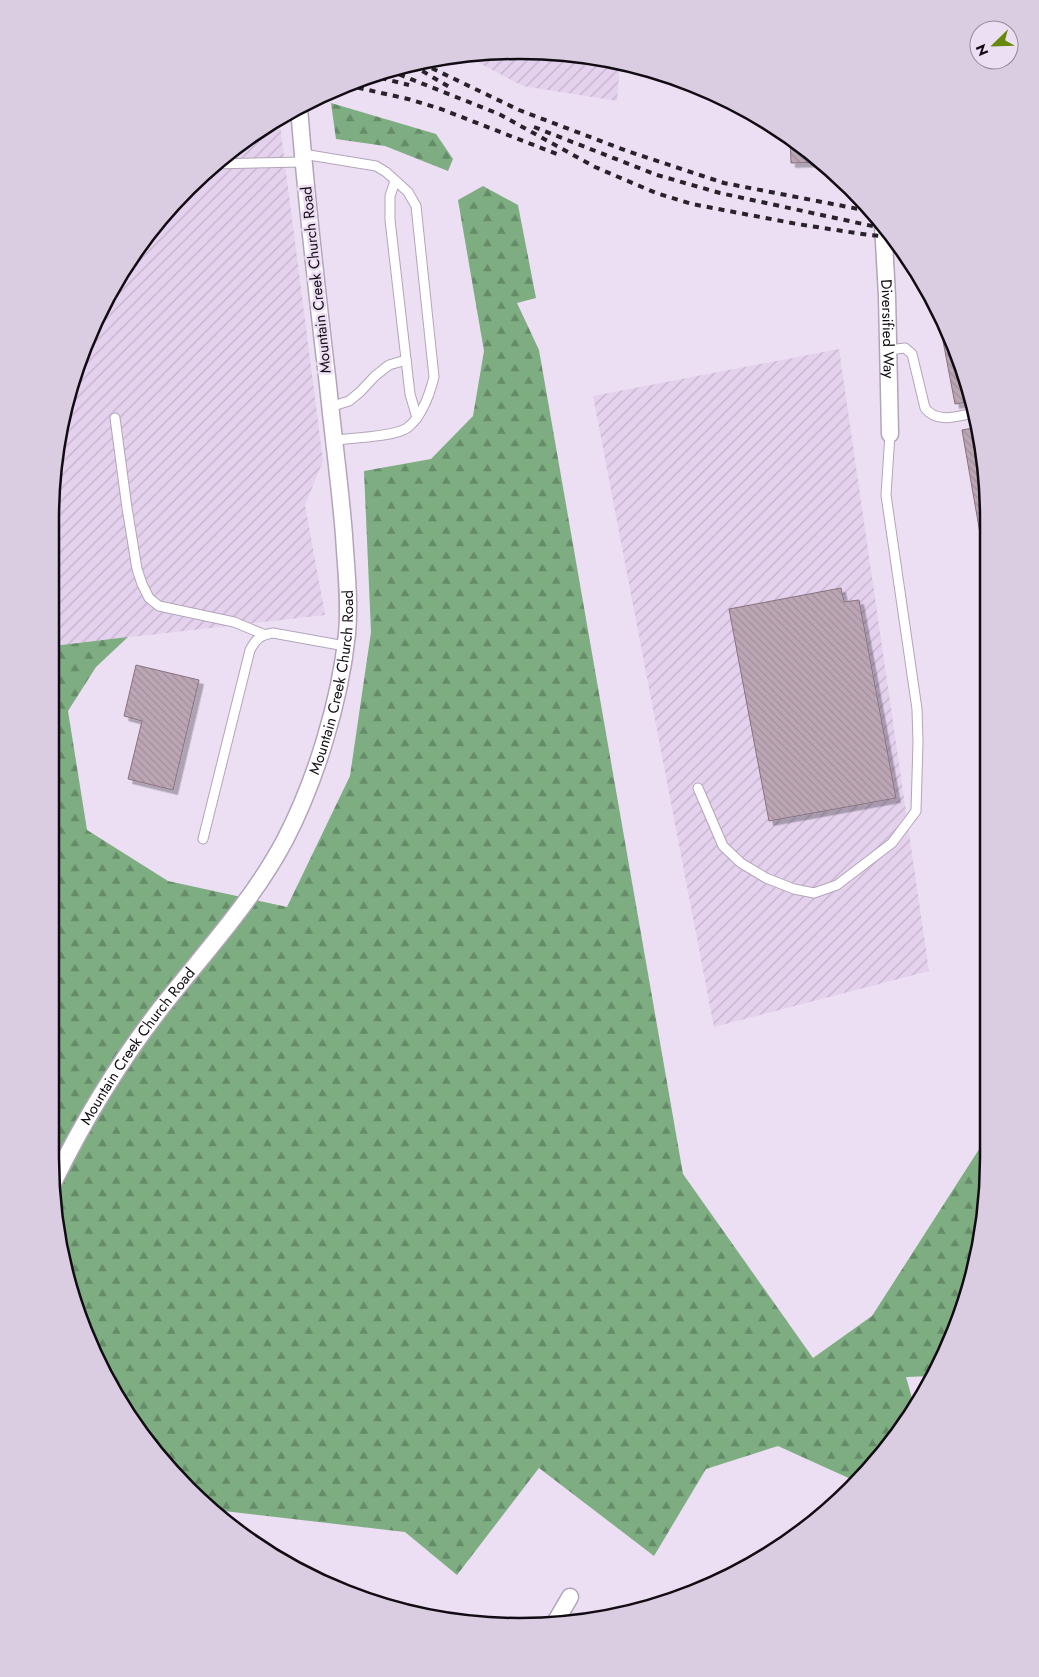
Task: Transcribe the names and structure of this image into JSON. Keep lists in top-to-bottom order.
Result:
{
  "streets": {
    "street": ["Mountain Creek Church Road", "Diversified Way"]
  },
  "north": "bottom left"
}
